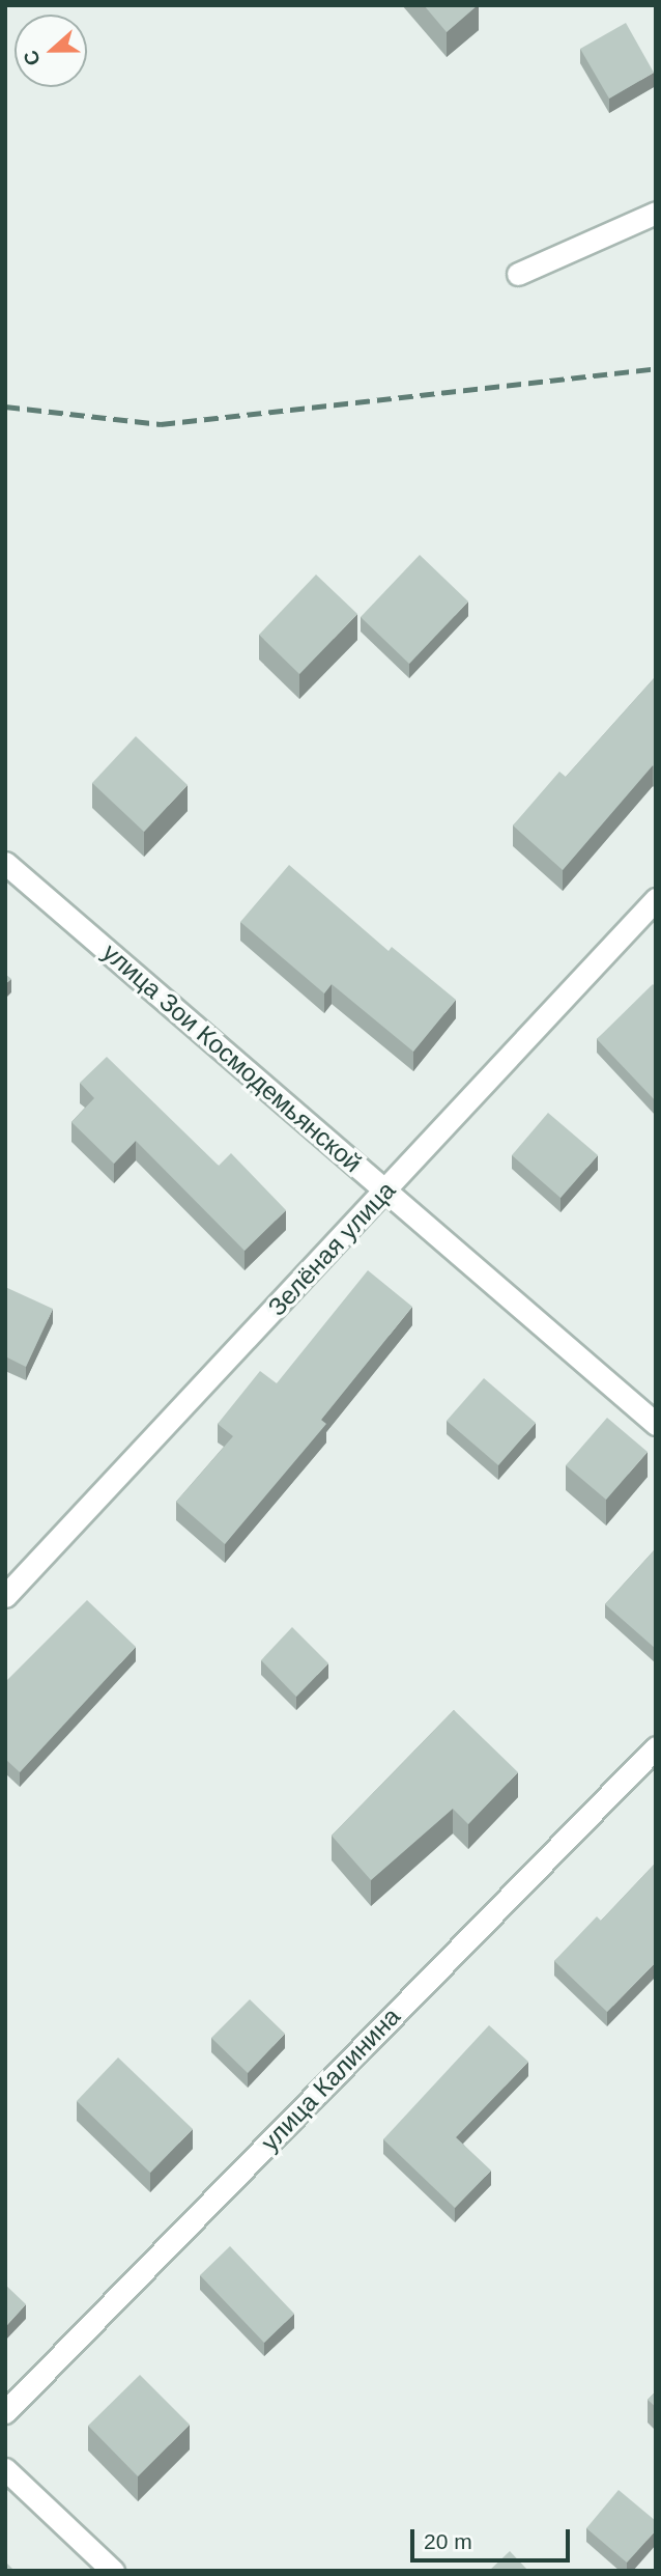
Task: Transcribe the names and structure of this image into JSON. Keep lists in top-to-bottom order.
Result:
{
  "streets": {
    "street": ["улица Зои Космодемьянской", "Зелёная улица", "улица Калинина"]
  },
  "crossings": [
    ["улица Зои Космодемьянской", "Зелёная улица"]
  ],
  "scale_bar": "20 m",
  "north": "left"
}
